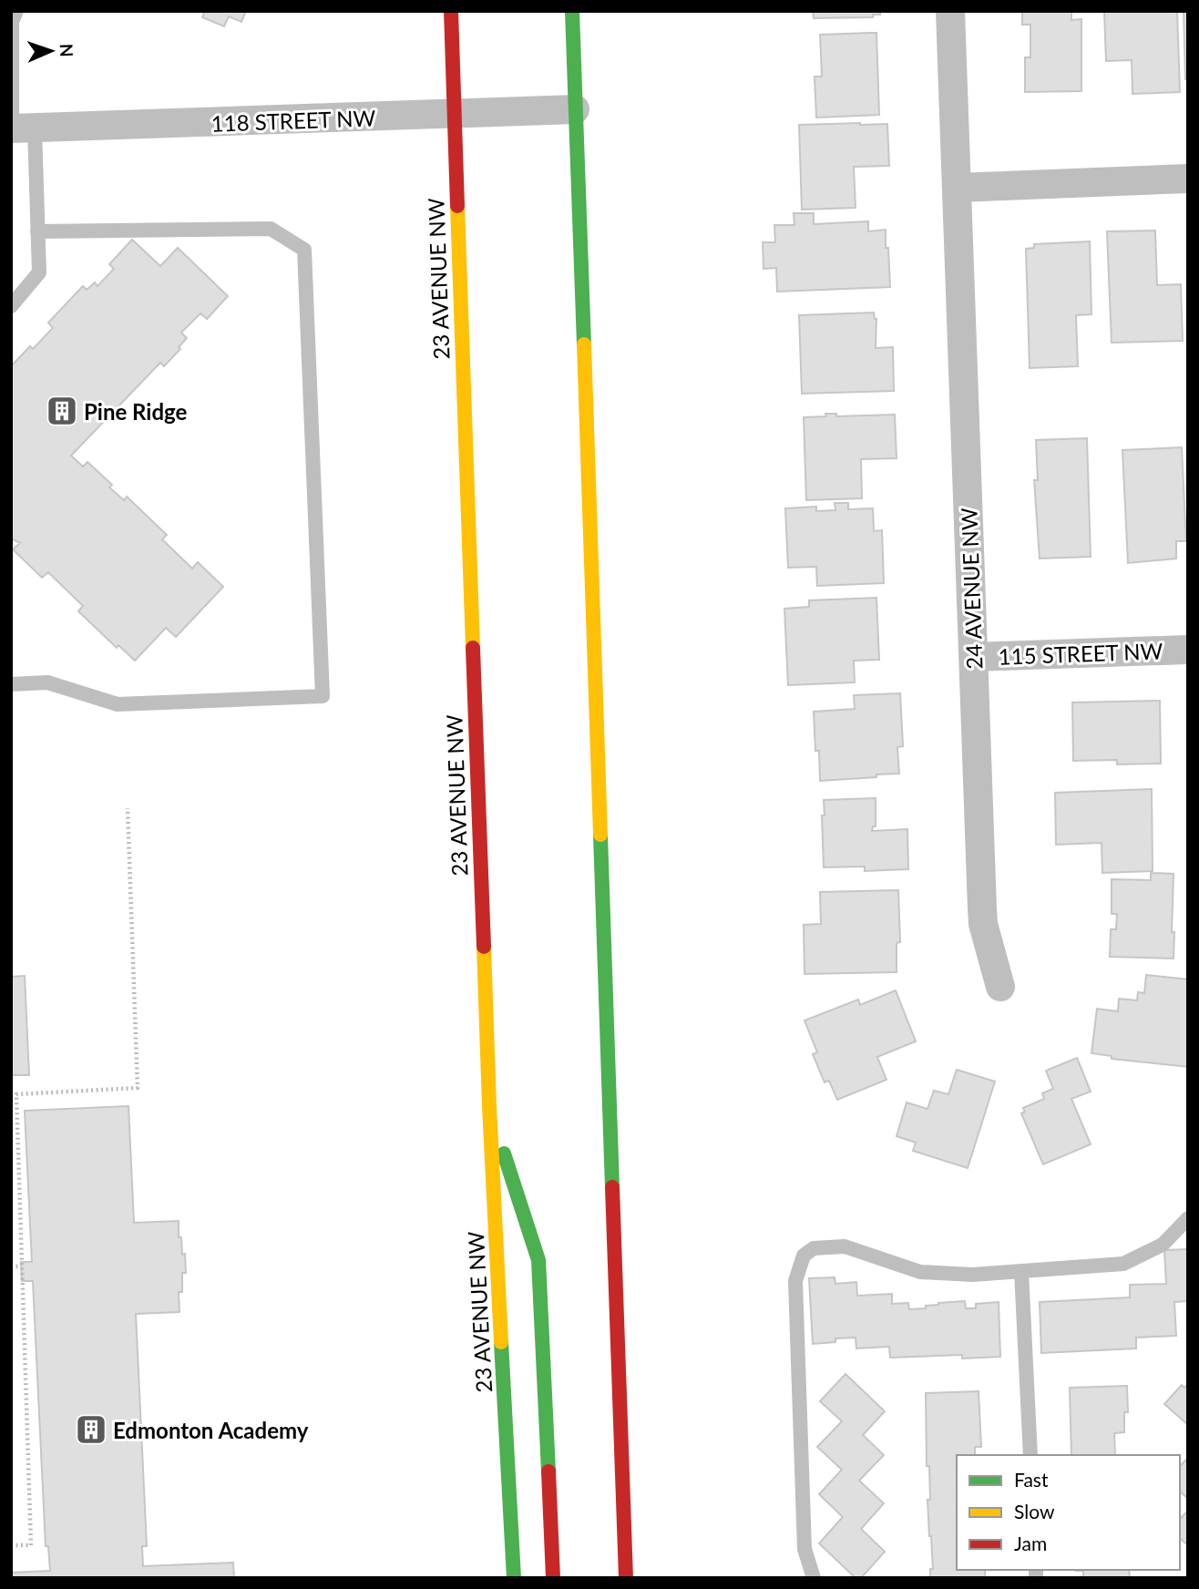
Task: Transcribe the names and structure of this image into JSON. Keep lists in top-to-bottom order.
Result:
{
  "streets": {
    "main road": ["23 AVENUE NW"],
    "street": ["118 STREET NW", "24 AVENUE NW", "115 STREET NW"]
  },
  "crossings": [
    ["118 STREET NW", "23 AVENUE NW"],
    ["24 AVENUE NW", "115 STREET NW"]
  ],
  "places": {
    "building": ["Pine Ridge", "Edmonton Academy"]
  },
  "legend": ["Fast", "Slow", "Jam"],
  "north": "right"
}
